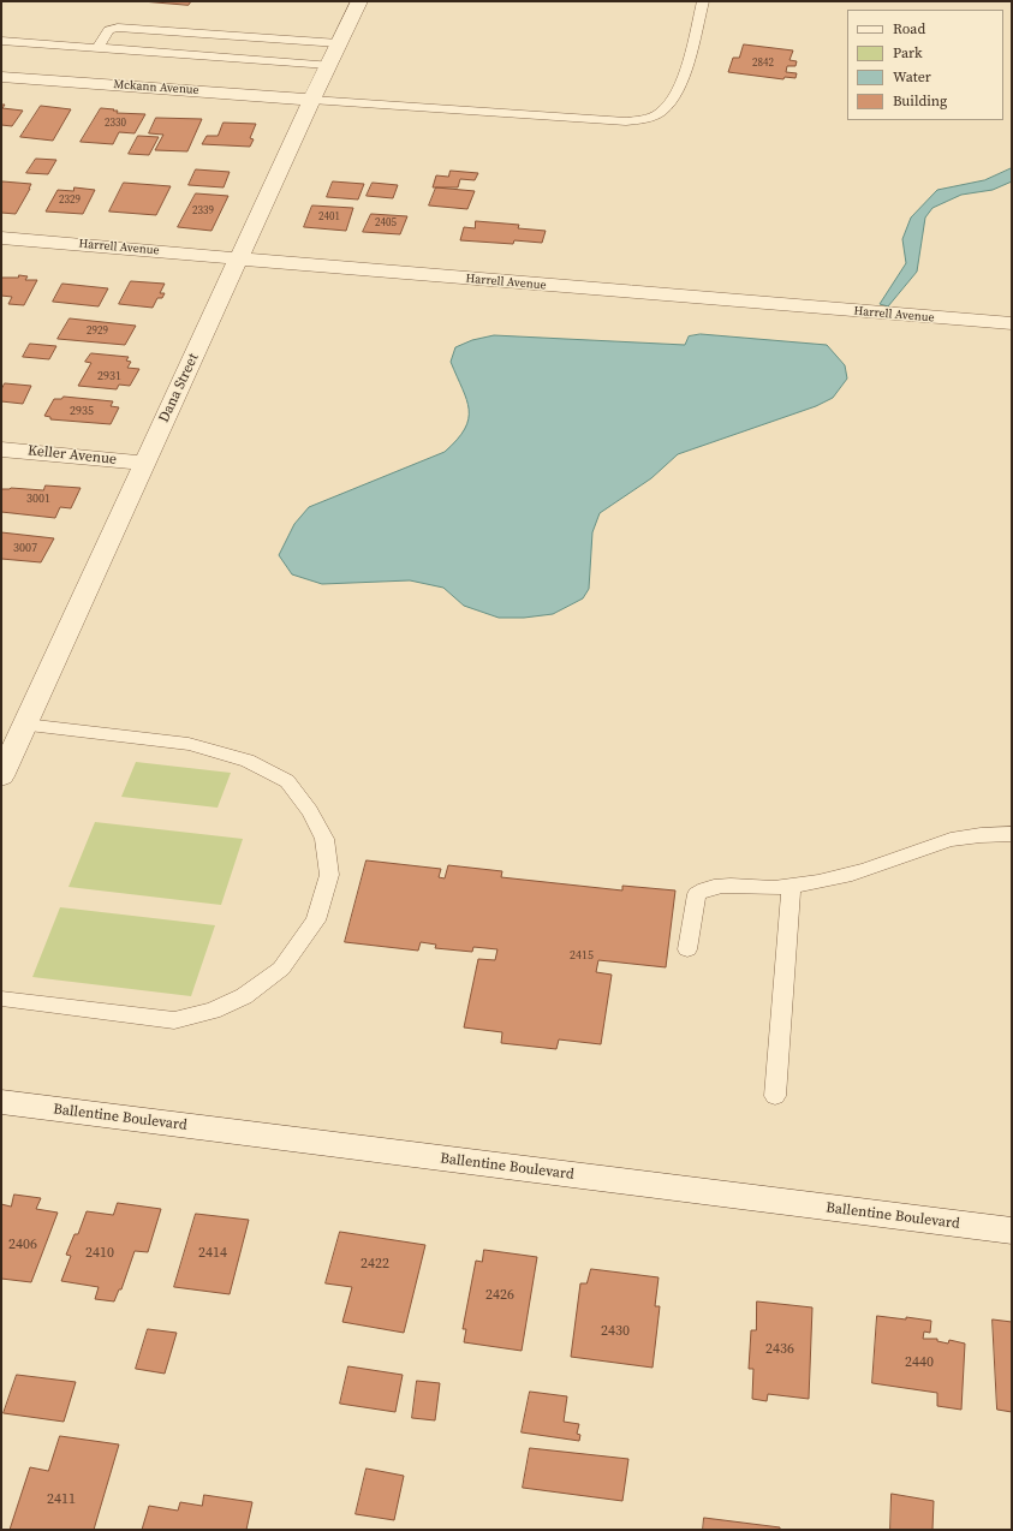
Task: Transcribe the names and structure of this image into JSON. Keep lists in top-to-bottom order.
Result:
{
  "streets": {
    "street": [
      "Mckann Avenue",
      "Harrell Avenue",
      "Dana Street",
      "Keller Avenue",
      "Ballentine Boulevard"
    ]
  },
  "crossings": [
    ["Mckann Avenue", "Dana Street"],
    ["Harrell Avenue", "Dana Street"],
    ["Dana Street", "Keller Avenue"]
  ],
  "house_numbers": [
    "2842",
    "2330",
    "2329",
    "2339",
    "2401",
    "2405",
    "2929",
    "2931",
    "2935",
    "3001",
    "3007",
    "2415",
    "2406",
    "2410",
    "2414",
    "2422",
    "2426",
    "2430",
    "2436",
    "2440",
    "2411"
  ],
  "legend": [
    "Road",
    "Park",
    "Water",
    "Building"
  ]
}
